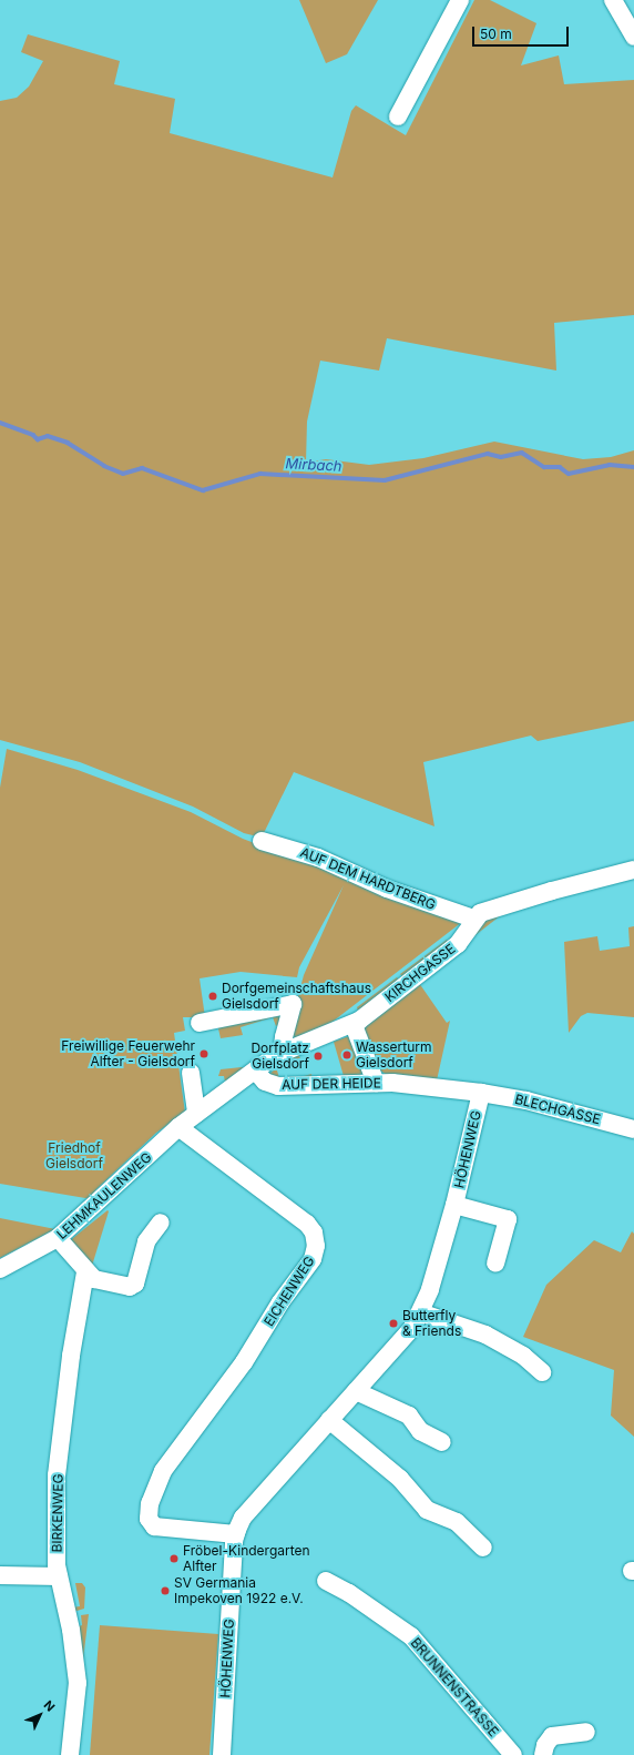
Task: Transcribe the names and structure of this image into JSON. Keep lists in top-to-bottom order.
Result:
{
  "streets": {
    "street": [
      "AUF DEM HARDTBERG",
      "KIRCHGASSE",
      "AUF DER HEIDE",
      "BLECHGASSE",
      "HÖHENWEG",
      "LEHMKAULENWEG",
      "EICHENWEG",
      "BIRKENWEG",
      "BRUNNENSTRASSE"
    ]
  },
  "crossings": [
    ["AUF DEM HARDTBERG", "KIRCHGASSE"],
    ["KIRCHGASSE", "AUF DER HEIDE"],
    ["AUF DER HEIDE", "BLECHGASSE"],
    ["AUF DER HEIDE", "HÖHENWEG"],
    ["BLECHGASSE", "HÖHENWEG"],
    ["HÖHENWEG", "EICHENWEG"],
    ["LEHMKAULENWEG", "EICHENWEG"]
  ],
  "water": ["Mirbach"],
  "parks": ["Friedhof Gielsdorf"],
  "places": [
    "Dorfgemeinschaftshaus Gielsdorf",
    "Freiwillige Feuerwehr Alfter - Gielsdorf",
    "Wasserturm Gielsdorf",
    "Dorfplatz Gielsdorf",
    "Butterfly & Friends",
    "Fröbel-Kindergarten Alfter",
    "SV Germania Impekoven 1922 e.V."
  ],
  "scale_bar": "50 m",
  "north": "top right"
}
